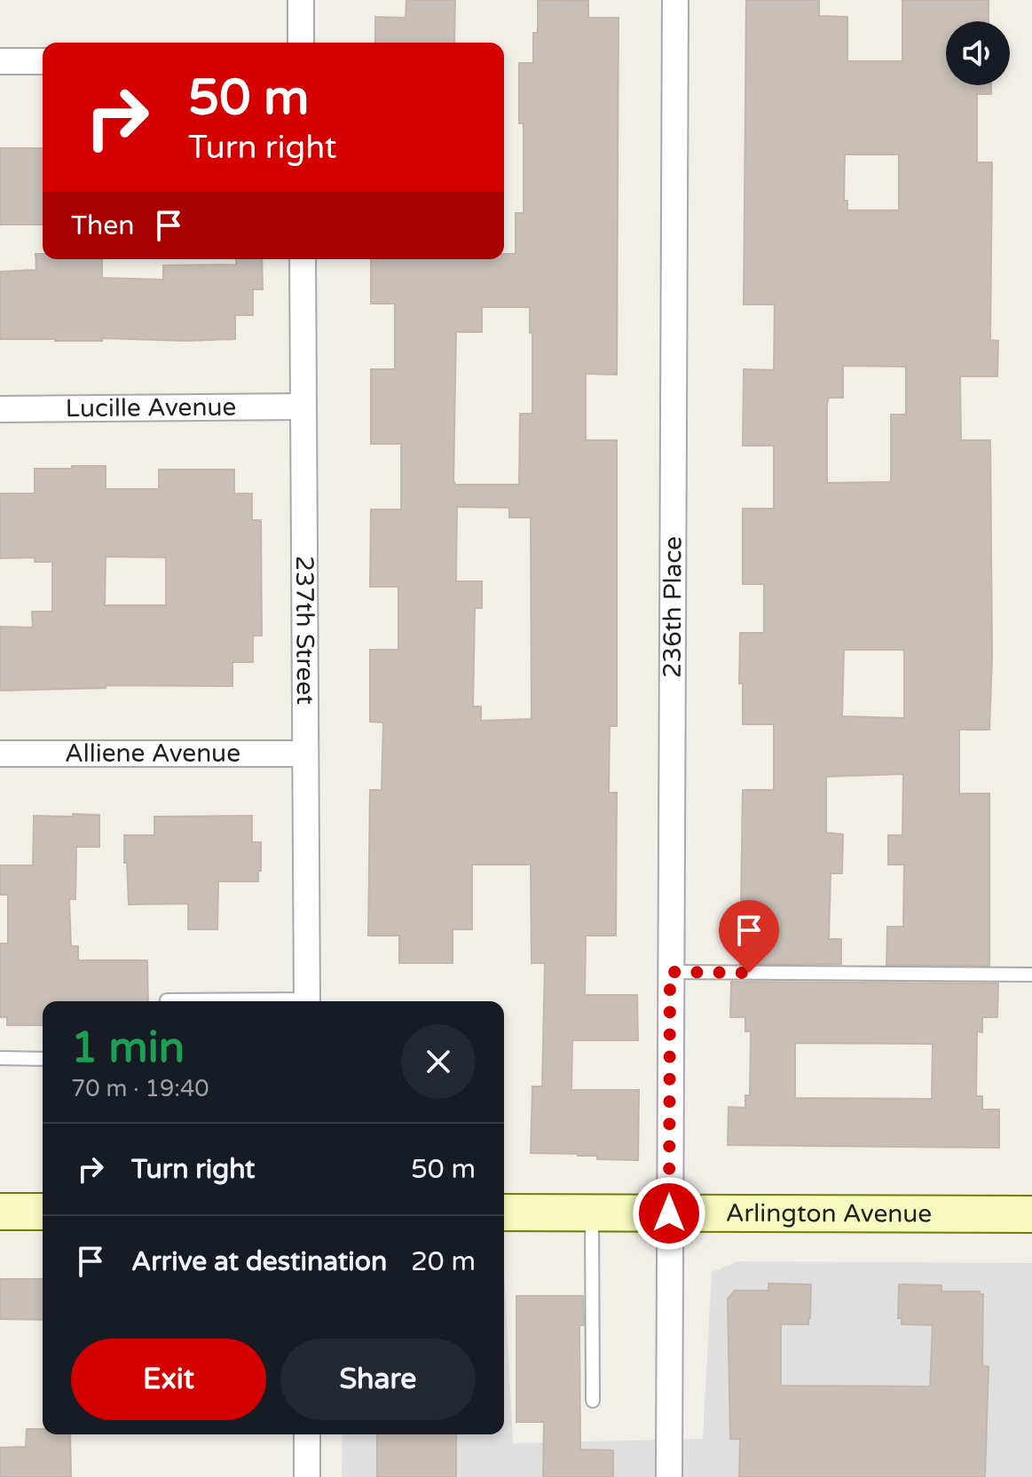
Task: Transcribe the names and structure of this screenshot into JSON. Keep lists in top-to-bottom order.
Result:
{
  "streets": {
    "main road": ["Arlington Avenue"],
    "street": [
      "Lucille Avenue",
      "236th Place",
      "237th Street",
      "Alliene Avenue"
    ]
  },
  "crossings": [
    ["Lucille Avenue", "237th Street"],
    ["236th Place", "Arlington Avenue"],
    ["237th Street", "Alliene Avenue"]
  ],
  "page": {
    "turn": ["50 m", "Turn right"],
    "then": "Then",
    "heading": ["1 min", "70 m · 19:40"],
    "list": [
      {
        "name": "Turn right",
        "value": "50 m"
      },
      {
        "name": "Arrive at destination",
        "value": "20 m"
      }
    ],
    "buttons": ["Exit", "Share"]
  }
}
